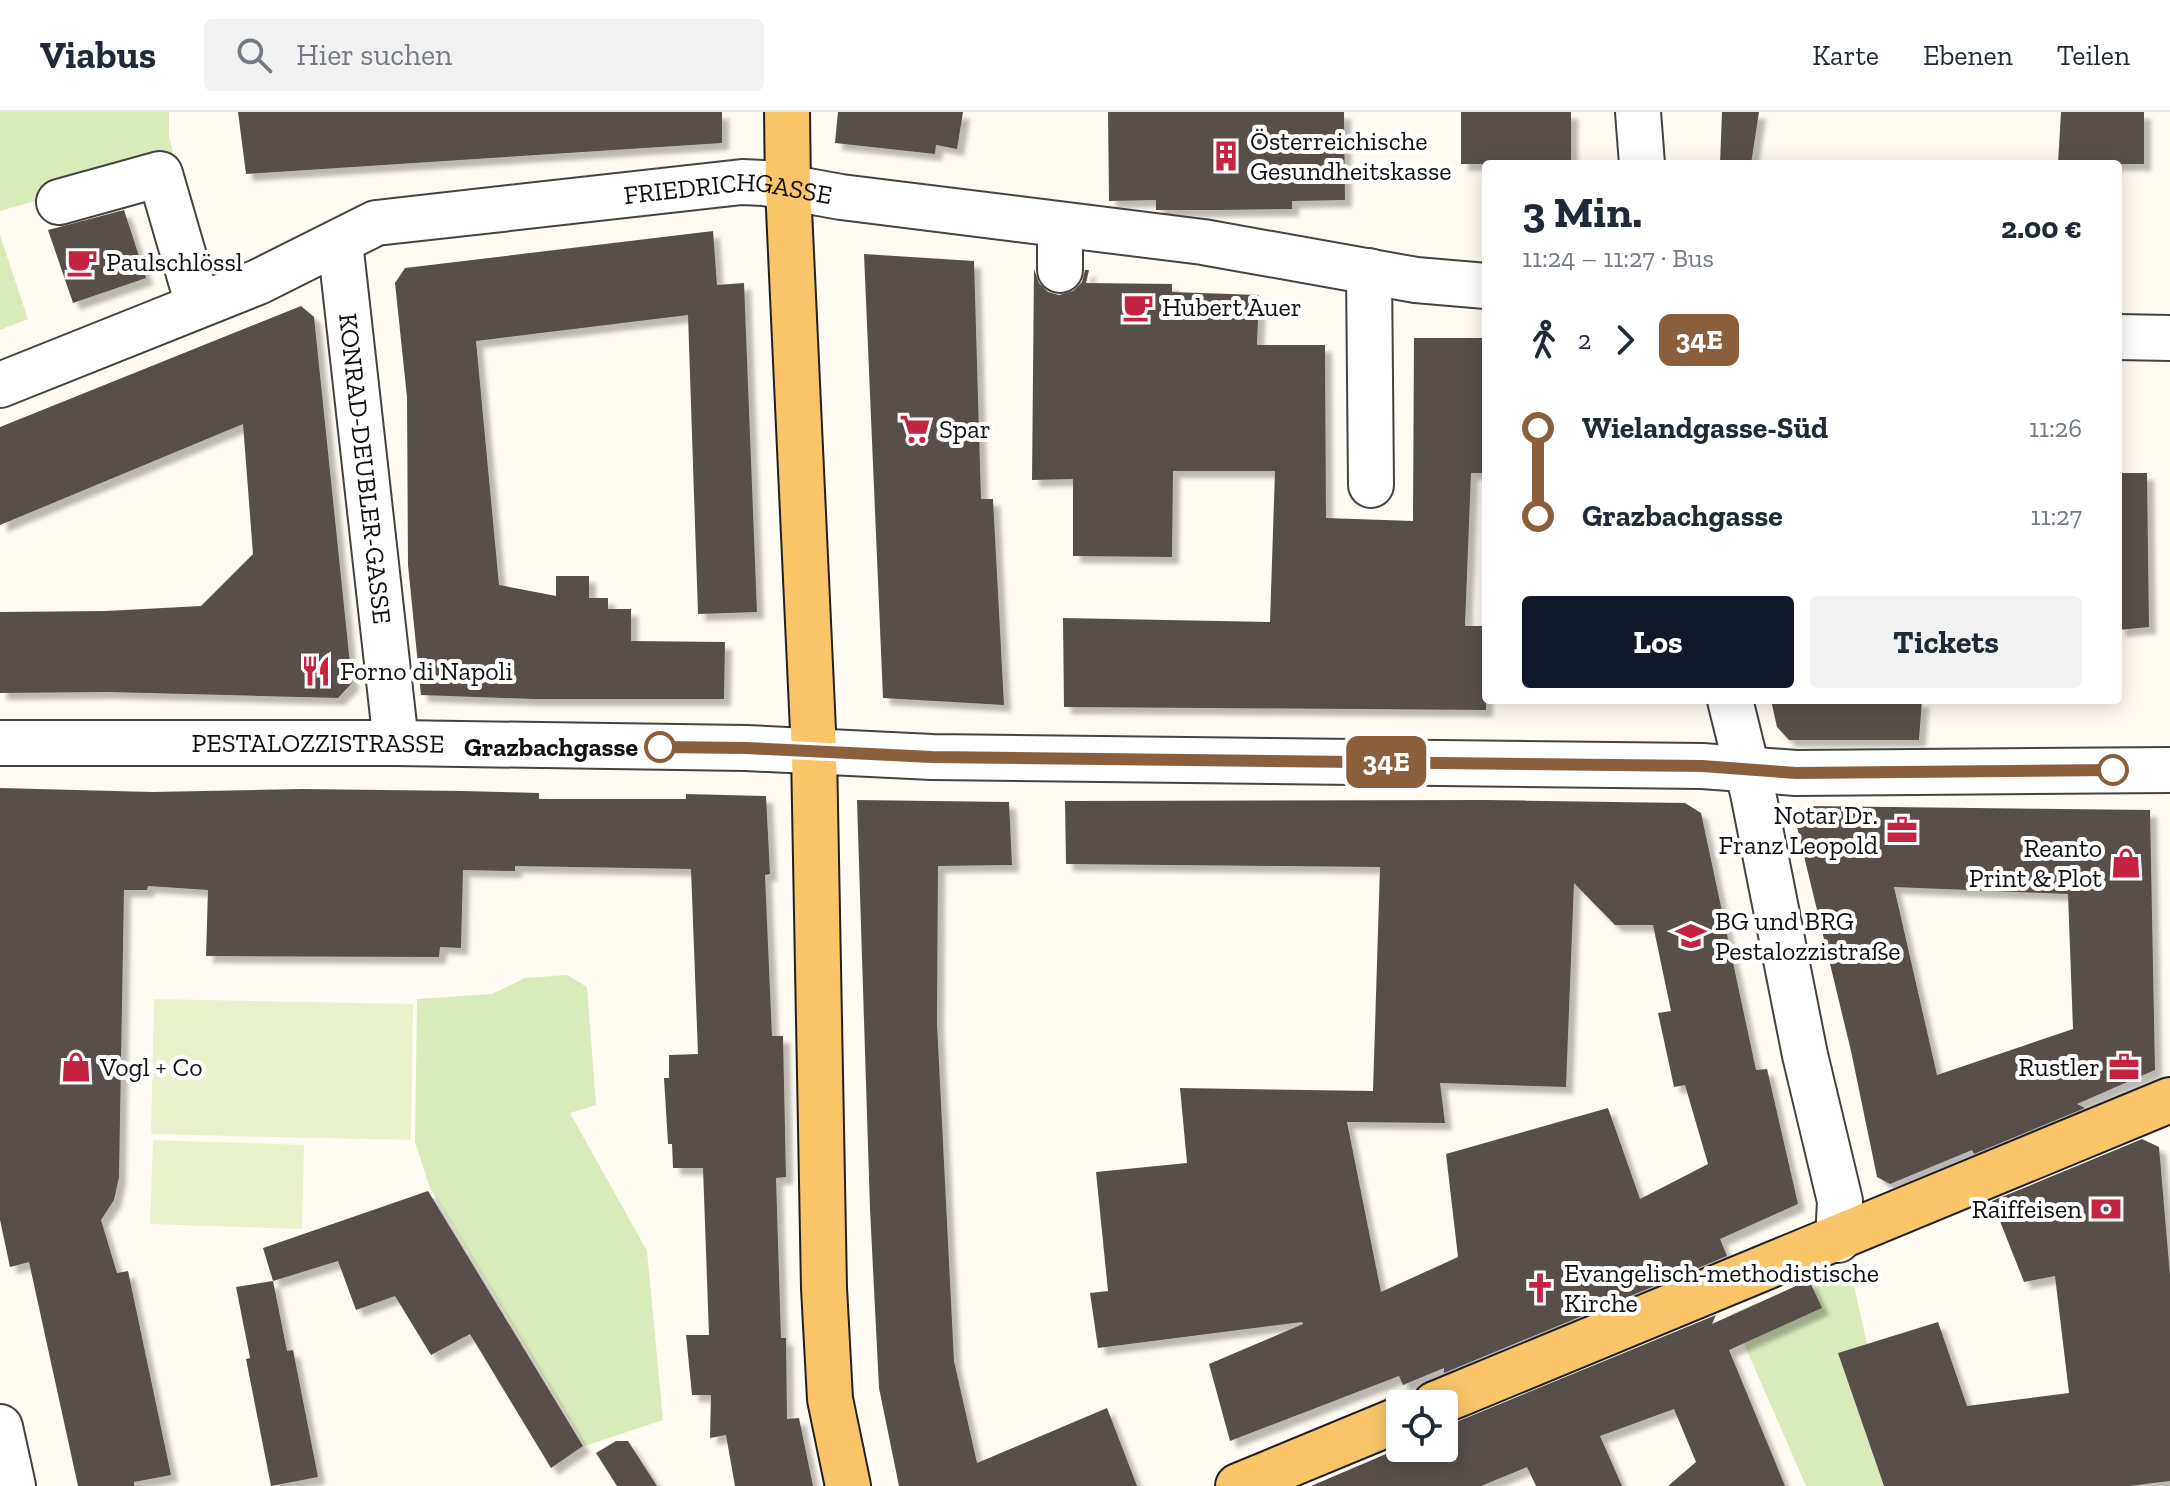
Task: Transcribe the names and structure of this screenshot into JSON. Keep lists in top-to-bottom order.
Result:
{
  "streets": {
    "street": ["FRIEDRICHGASSE", "KONRAD-DEUBLER-GASSE", "PESTALOZZISTRASSE"]
  },
  "crossings": [
    ["FRIEDRICHGASSE", "KONRAD-DEUBLER-GASSE"],
    ["KONRAD-DEUBLER-GASSE", "PESTALOZZISTRASSE"]
  ],
  "places": {
    "building": ["Österreichische Gesundheitskasse"],
    "cafe": ["Paulschlössl", "Hubert Auer"],
    "supermarket": ["Spar"],
    "restaurant": ["Forno di Napoli"],
    "other": ["Grazbachgasse"],
    "office": ["Notar Dr. Franz Leopold", "Rustler"],
    "shop": ["Reanto Print & Plot", "Vogl + Co"],
    "school or university": ["BG und BRG Pestalozzistraße"],
    "bank": ["Raiffeisen"],
    "church": ["Evangelisch-methodistische Kirche"]
  },
  "lines": ["bus line 34E"],
  "page": {
    "header": "Viabus",
    "search": "Hier suchen",
    "nav": ["Karte", "Ebenen", "Teilen"],
    "on_map": "34E",
    "heading": ["3 Min.", "11:24 – 11:27 · Bus", "2.00 €"],
    "legs": ["2", "34E"],
    "list": [
      {
        "name": "Wielandgasse-Süd",
        "value": "11:26"
      },
      {
        "name": "Grazbachgasse",
        "value": "11:27"
      }
    ],
    "buttons": ["Los", "Tickets"]
  }
}
